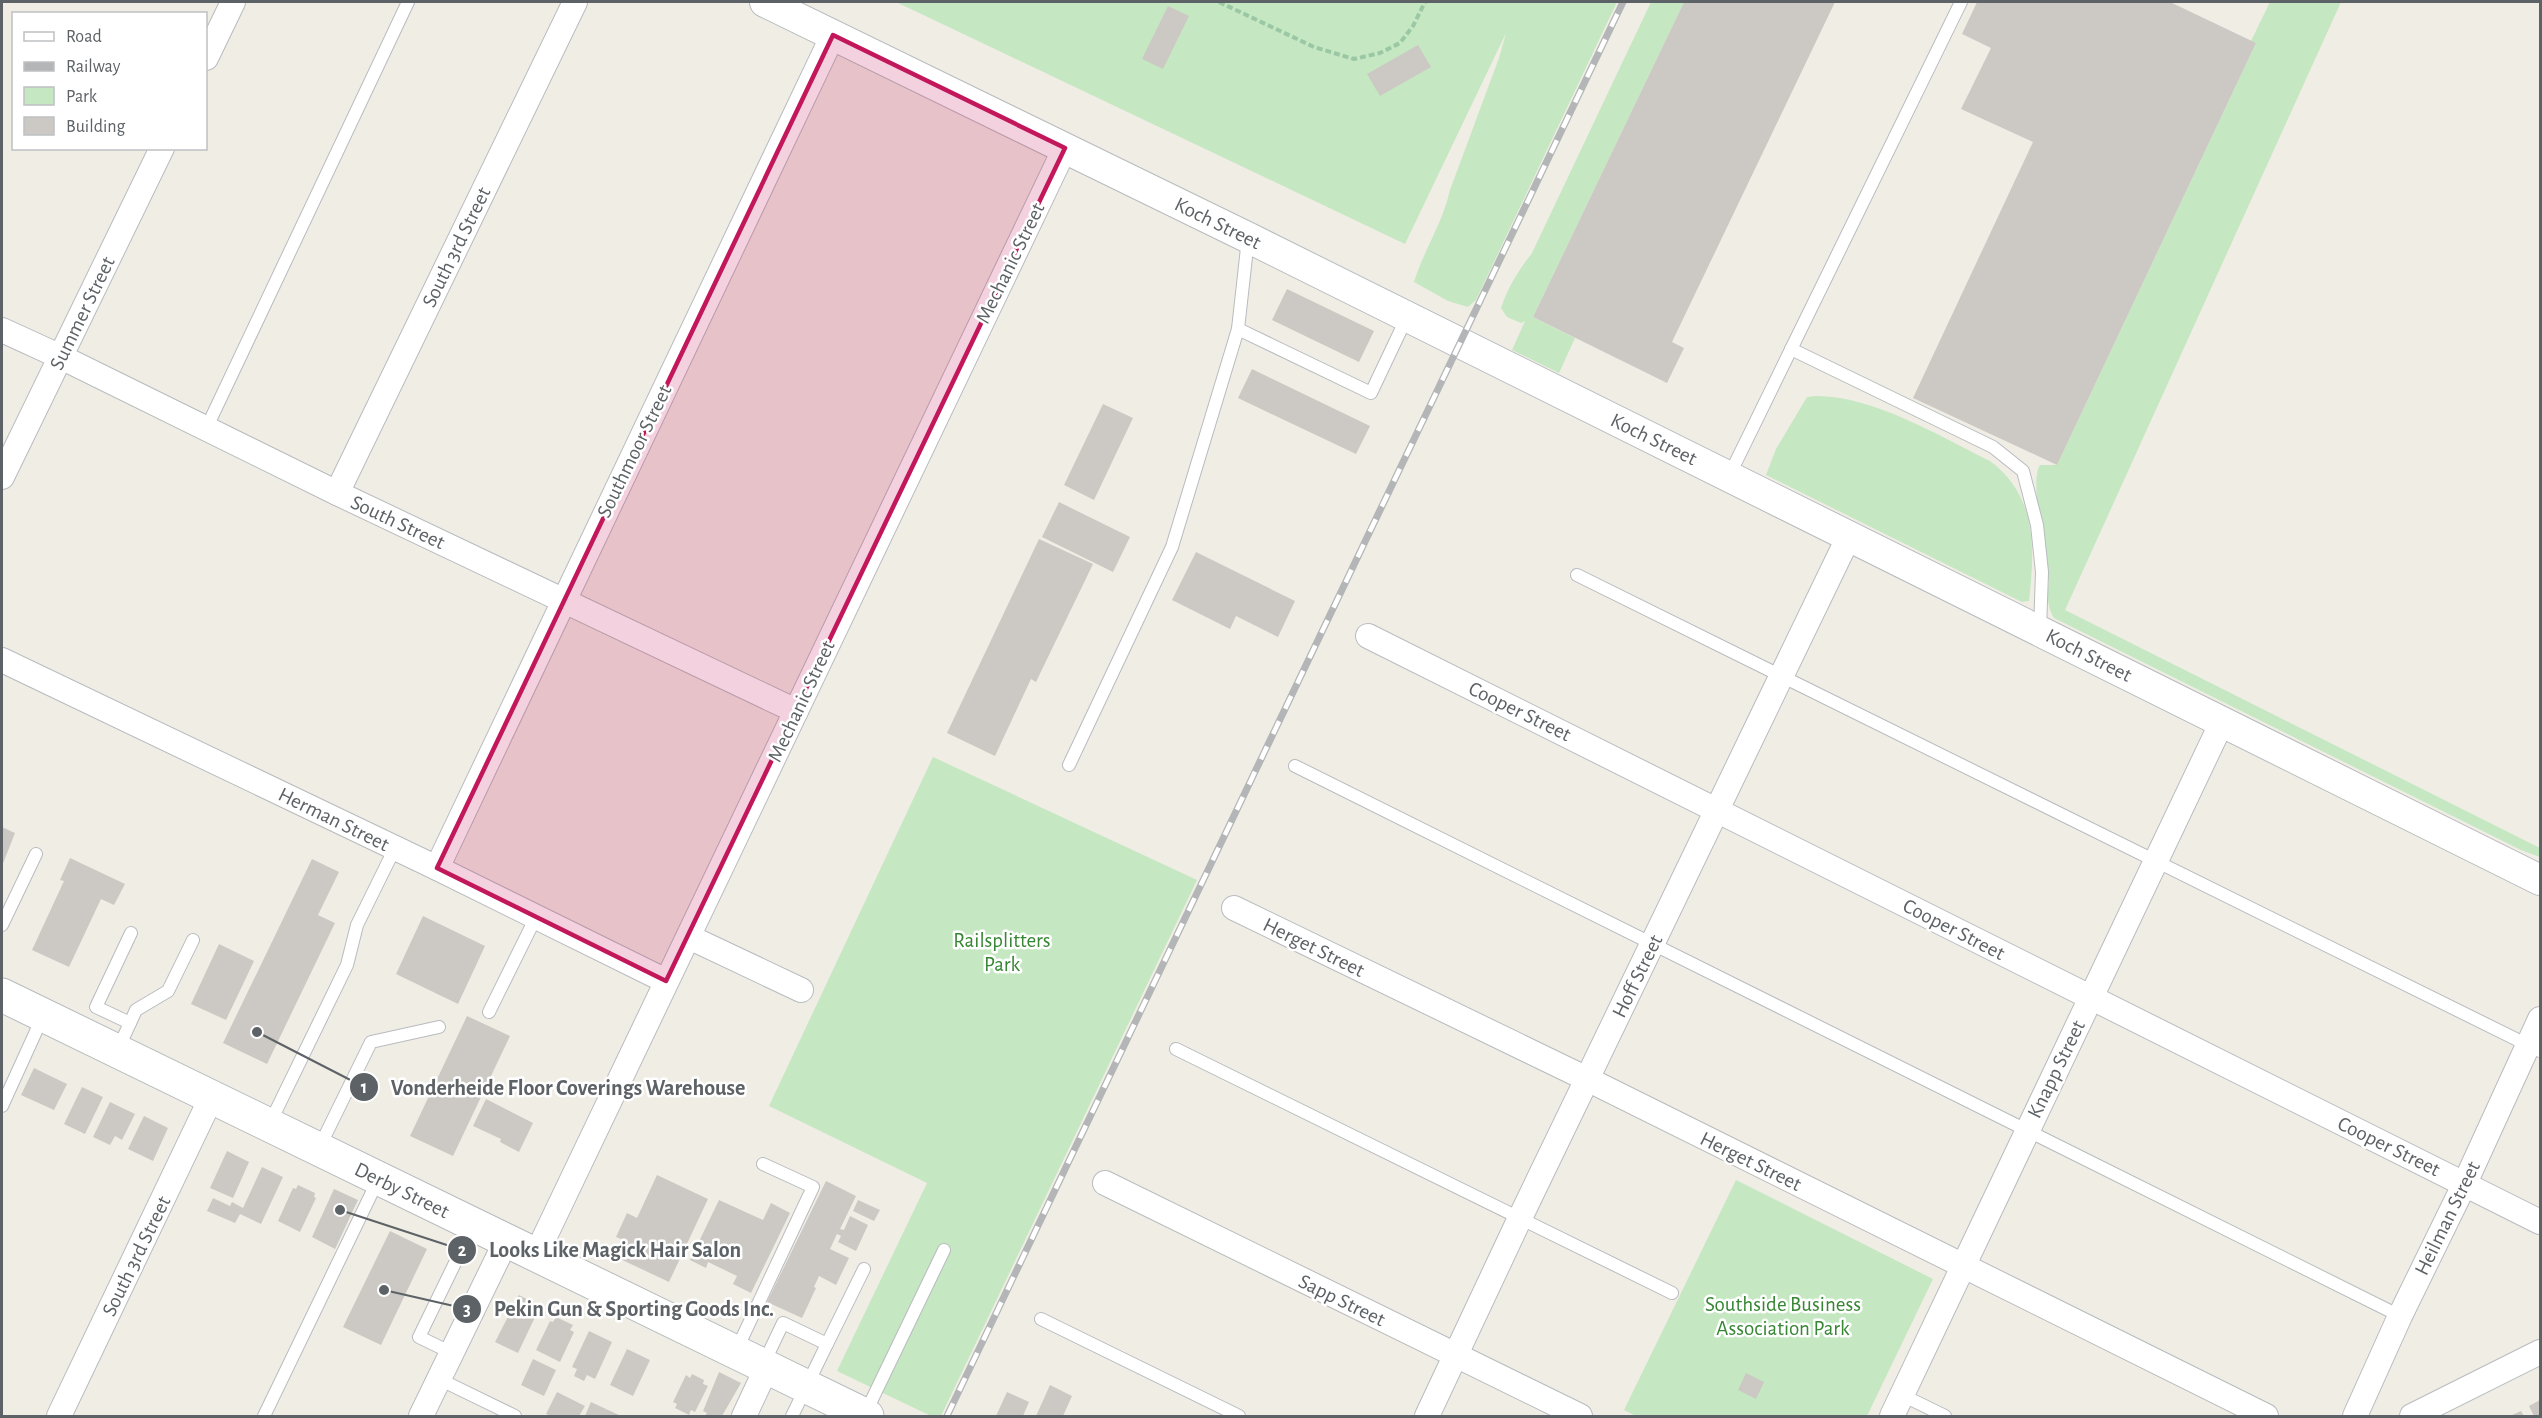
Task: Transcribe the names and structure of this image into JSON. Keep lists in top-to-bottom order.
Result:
{
  "streets": {
    "main road": ["Derby Street"],
    "street": [
      "Koch Street",
      "South 3rd Street",
      "Mechanic Street",
      "Summer Street",
      "Southmoor Street",
      "South Street",
      "Cooper Street",
      "Herman Street",
      "Herget Street",
      "Hoff Street",
      "Knapp Street",
      "Heilman Street",
      "Sapp Street"
    ]
  },
  "crossings": [
    ["Koch Street", "Mechanic Street"],
    ["Koch Street", "Southmoor Street"],
    ["Koch Street", "Hoff Street"],
    ["Koch Street", "Knapp Street"],
    ["South 3rd Street", "South Street"],
    ["South 3rd Street", "Derby Street"],
    ["Mechanic Street", "South Street"],
    ["Mechanic Street", "Herman Street"],
    ["Mechanic Street", "Derby Street"],
    ["Summer Street", "South Street"],
    ["Southmoor Street", "South Street"],
    ["Southmoor Street", "Herman Street"],
    ["Cooper Street", "Hoff Street"],
    ["Cooper Street", "Knapp Street"],
    ["Cooper Street", "Heilman Street"],
    ["Herget Street", "Hoff Street"],
    ["Herget Street", "Knapp Street"],
    ["Hoff Street", "Sapp Street"]
  ],
  "parks": ["Railsplitters Park", "Southside Business Association Park"],
  "places": ["Vonderheide Floor Coverings Warehouse", "Looks Like Magick Hair Salon", "Pekin Gun & Sporting Goods Inc."],
  "legend": [
    "Road",
    "Railway",
    "Park",
    "Building"
  ]
}
